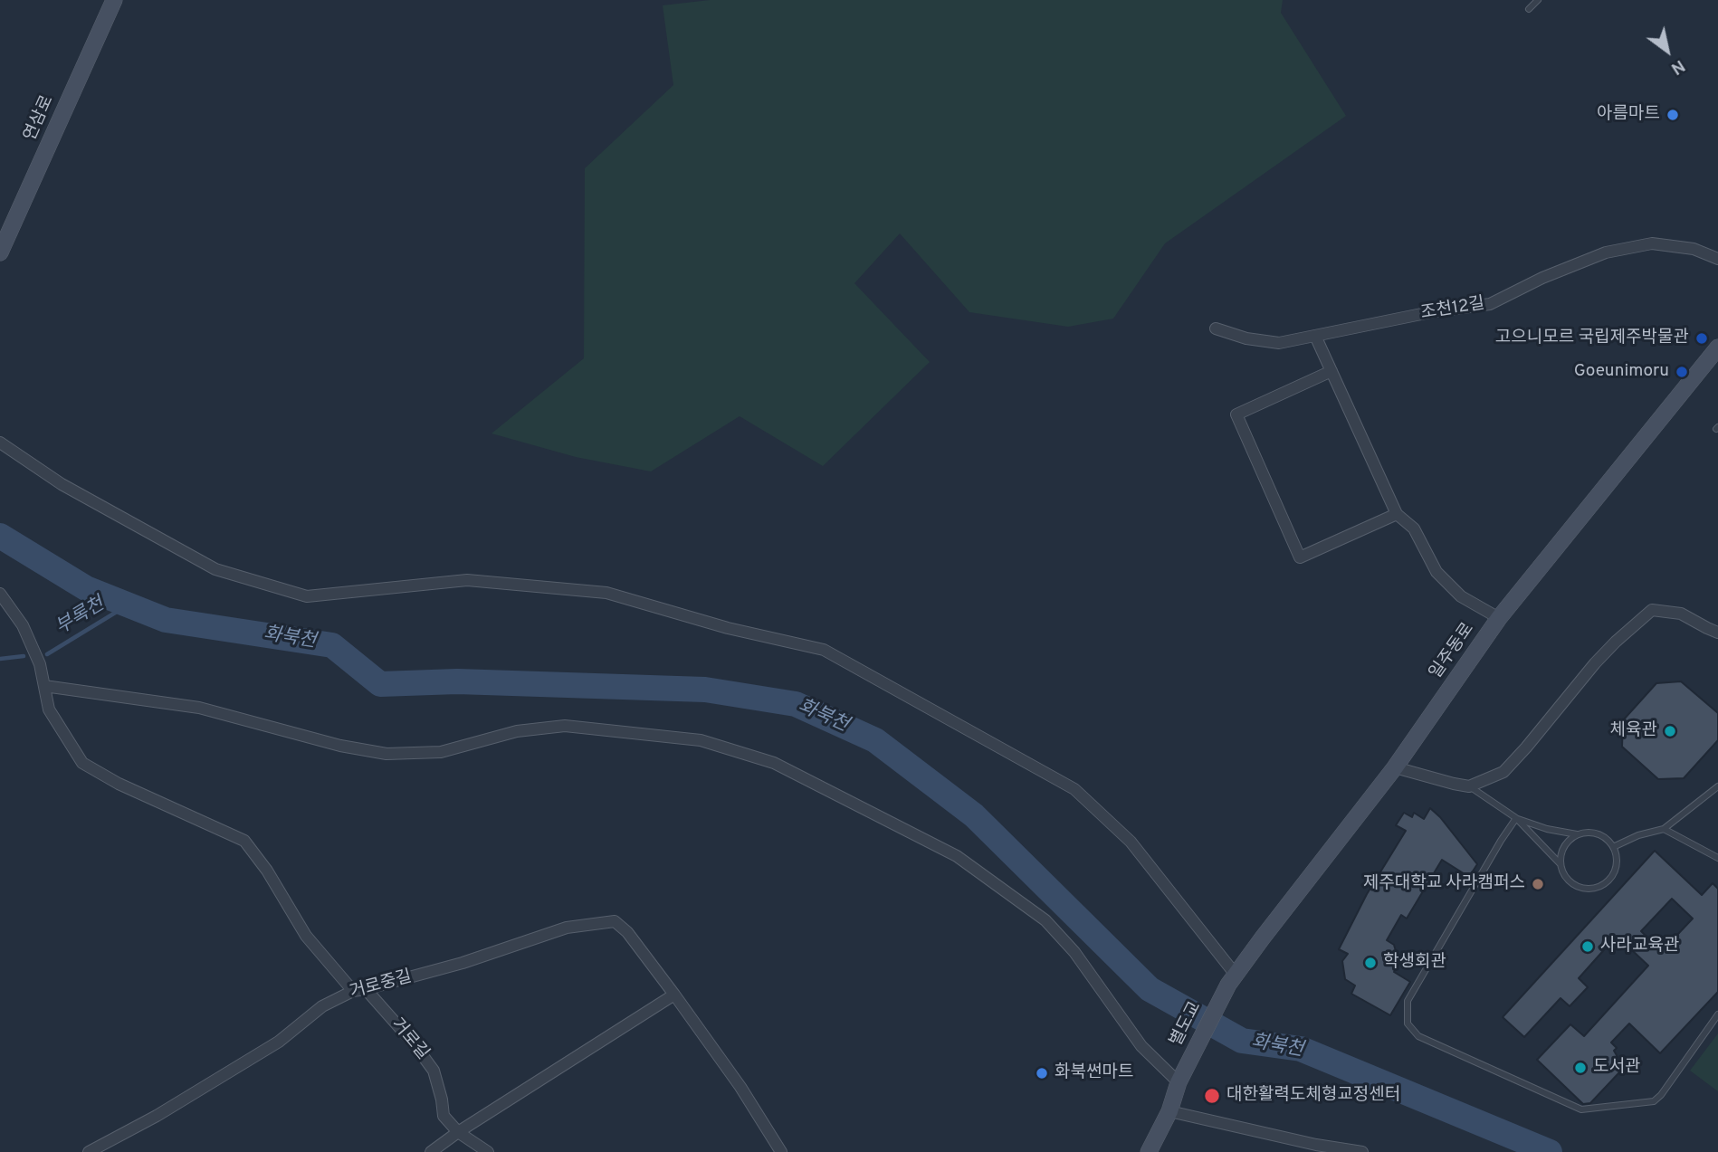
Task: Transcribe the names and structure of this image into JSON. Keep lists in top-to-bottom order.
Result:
{
  "streets": {
    "main road": ["연삼로", "일주동로", "별도교"],
    "street": ["조천12길", "거로중길", "거로길"]
  },
  "crossings": [
    ["일주동로", "별도교"],
    ["거로중길", "거로길"]
  ],
  "water": ["부록천", "화북천"],
  "places": [
    "아름마트",
    "고으니모르 국립제주박물관",
    "Goeunimoru",
    "체육관",
    "제주대학교 사라캠퍼스",
    "사라교육관",
    "학생회관",
    "도서관",
    "화북썬마트",
    "대한활력도체형교정센터"
  ],
  "north": "bottom right"
}
